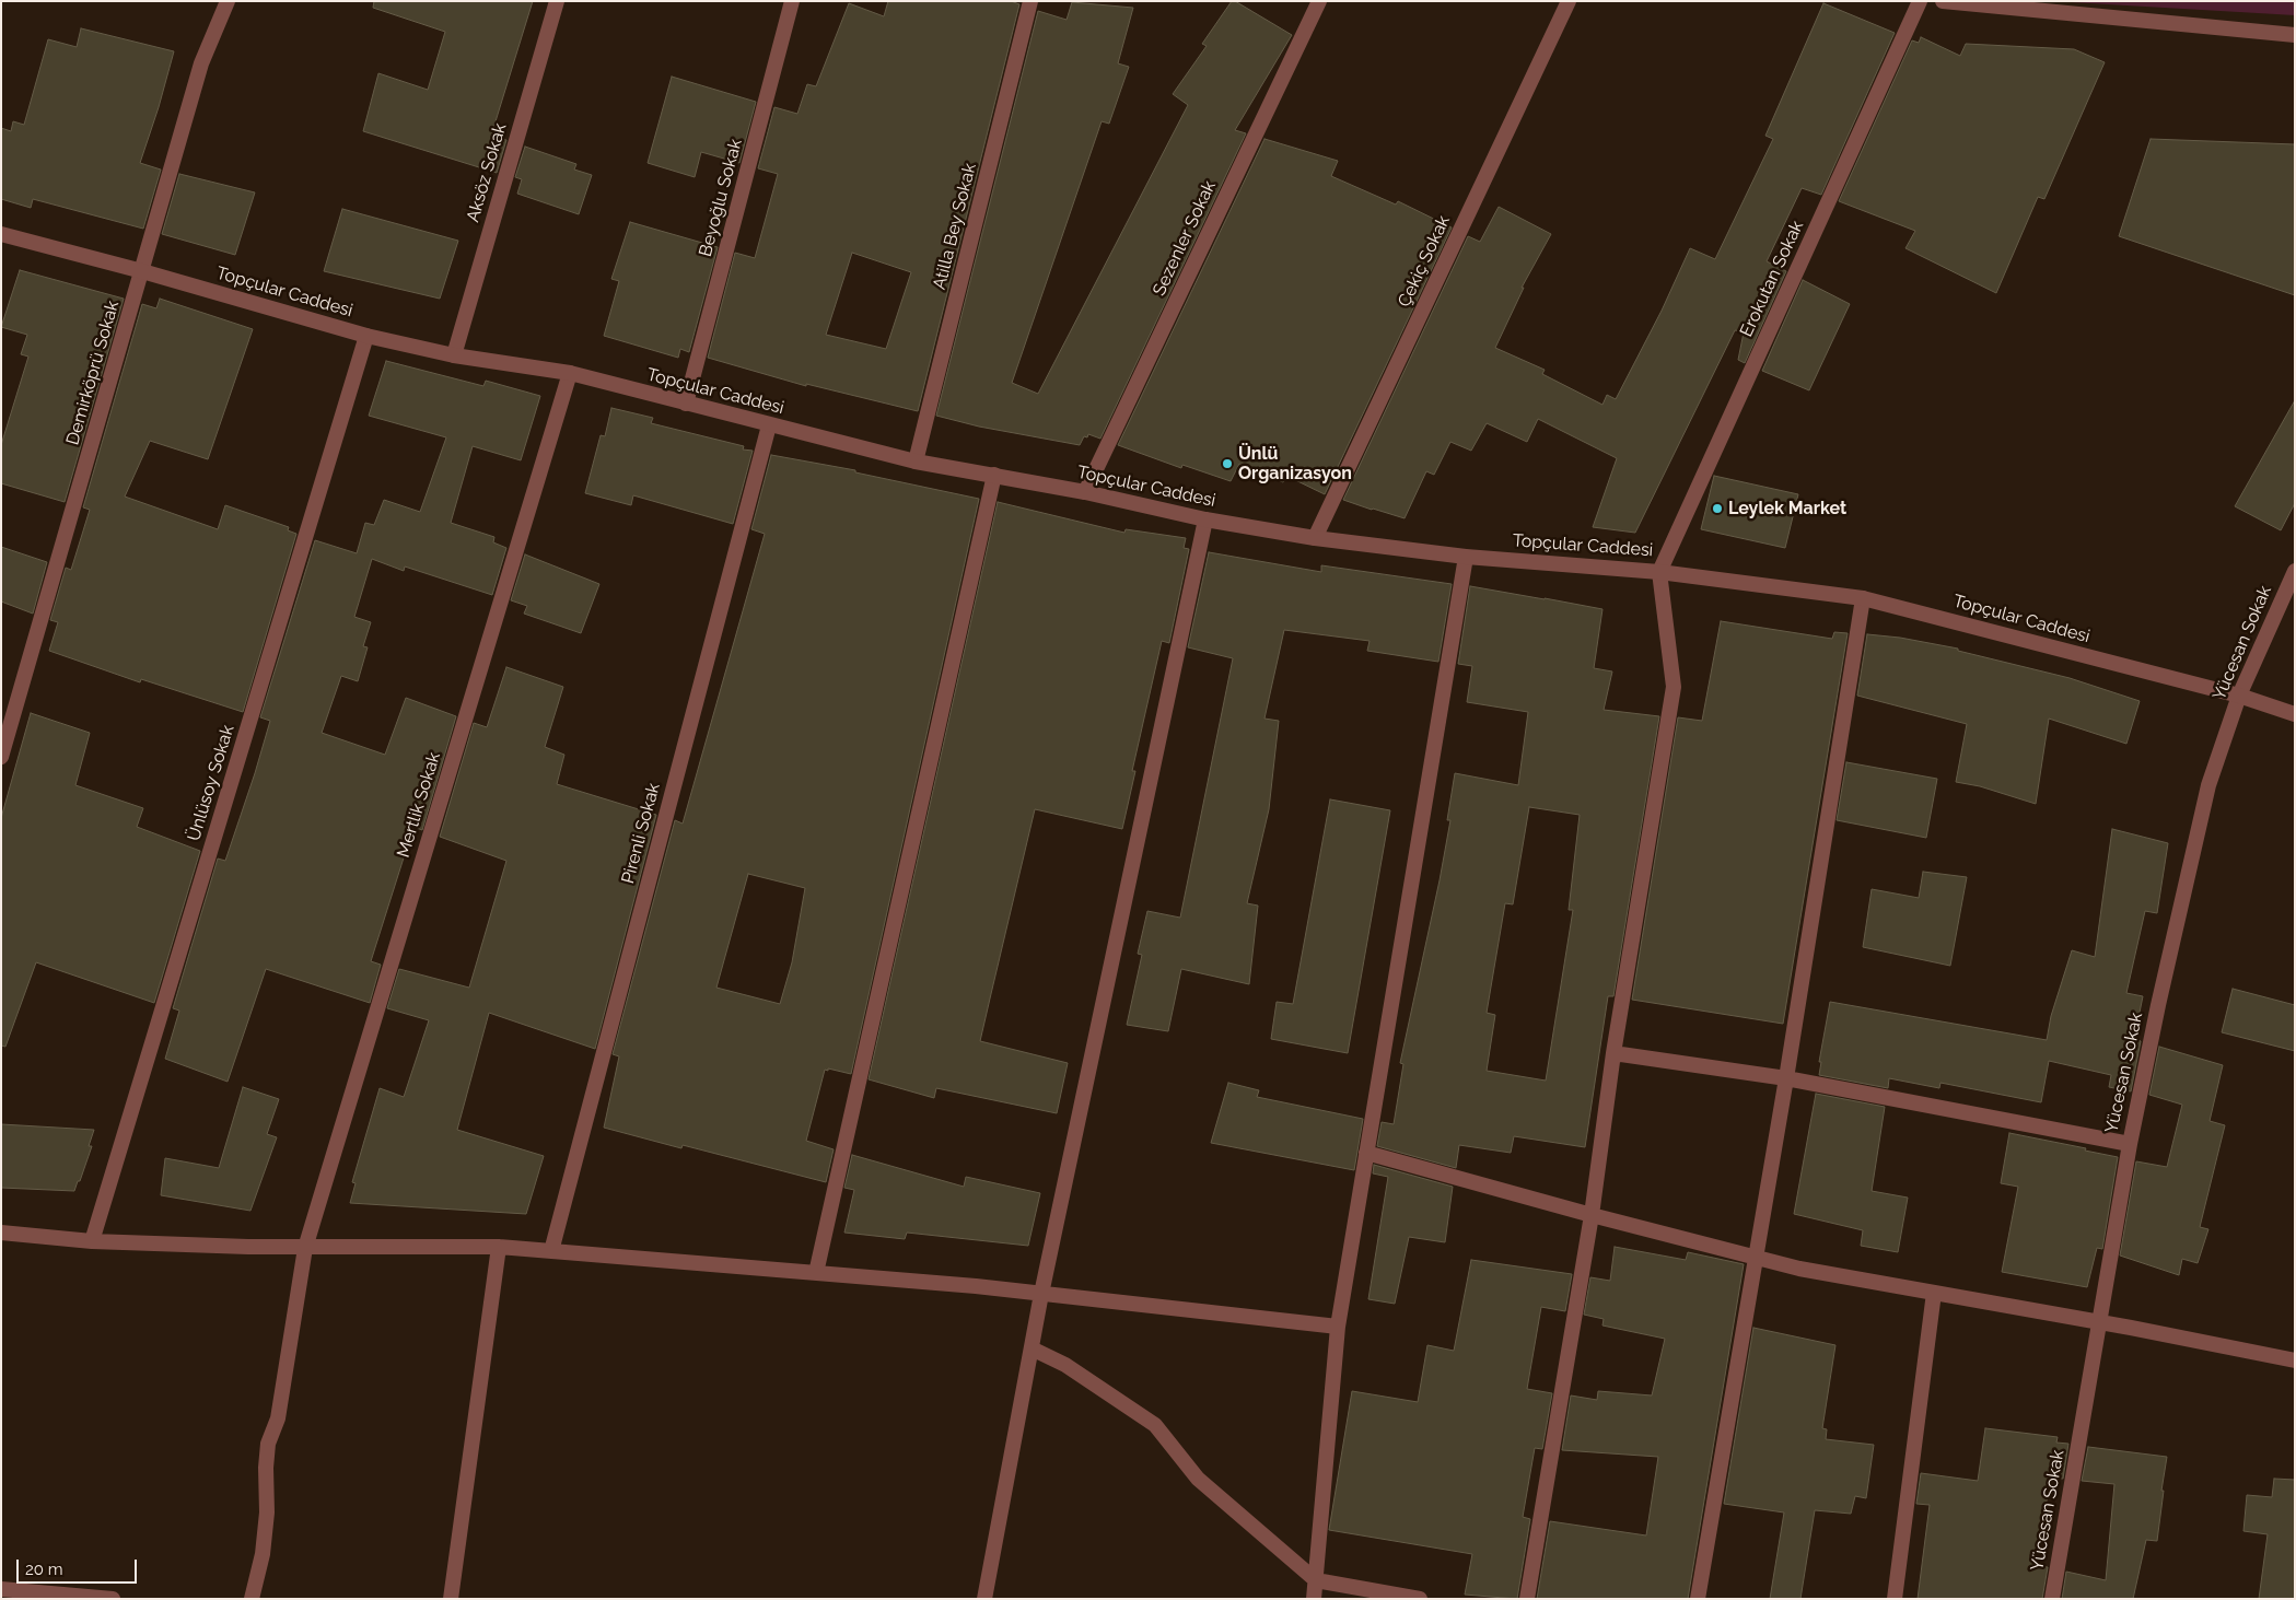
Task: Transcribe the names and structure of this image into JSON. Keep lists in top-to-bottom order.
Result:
{
  "streets": {
    "street": [
      "Aksöz Sokak",
      "Beyoğlu Sokak",
      "Atilla Bey Sokak",
      "Sezenler Sokak",
      "Çekiç Sokak",
      "Erokutan Sokak",
      "Topçular Caddesi",
      "Demirköprü Sokak",
      "Yücesan Sokak",
      "Ünlüsoy Sokak",
      "Mertlik Sokak",
      "Pirenli Sokak"
    ]
  },
  "crossings": [
    ["Aksöz Sokak", "Topçular Caddesi"],
    ["Beyoğlu Sokak", "Topçular Caddesi"],
    ["Atilla Bey Sokak", "Topçular Caddesi"],
    ["Sezenler Sokak", "Topçular Caddesi"],
    ["Çekiç Sokak", "Topçular Caddesi"],
    ["Erokutan Sokak", "Topçular Caddesi"],
    ["Topçular Caddesi", "Demirköprü Sokak"],
    ["Topçular Caddesi", "Yücesan Sokak"],
    ["Topçular Caddesi", "Ünlüsoy Sokak"],
    ["Topçular Caddesi", "Mertlik Sokak"],
    ["Topçular Caddesi", "Pirenli Sokak"]
  ],
  "places": ["Ünlü Organizasyon", "Leylek Market"],
  "scale_bar": "20 m"
}
